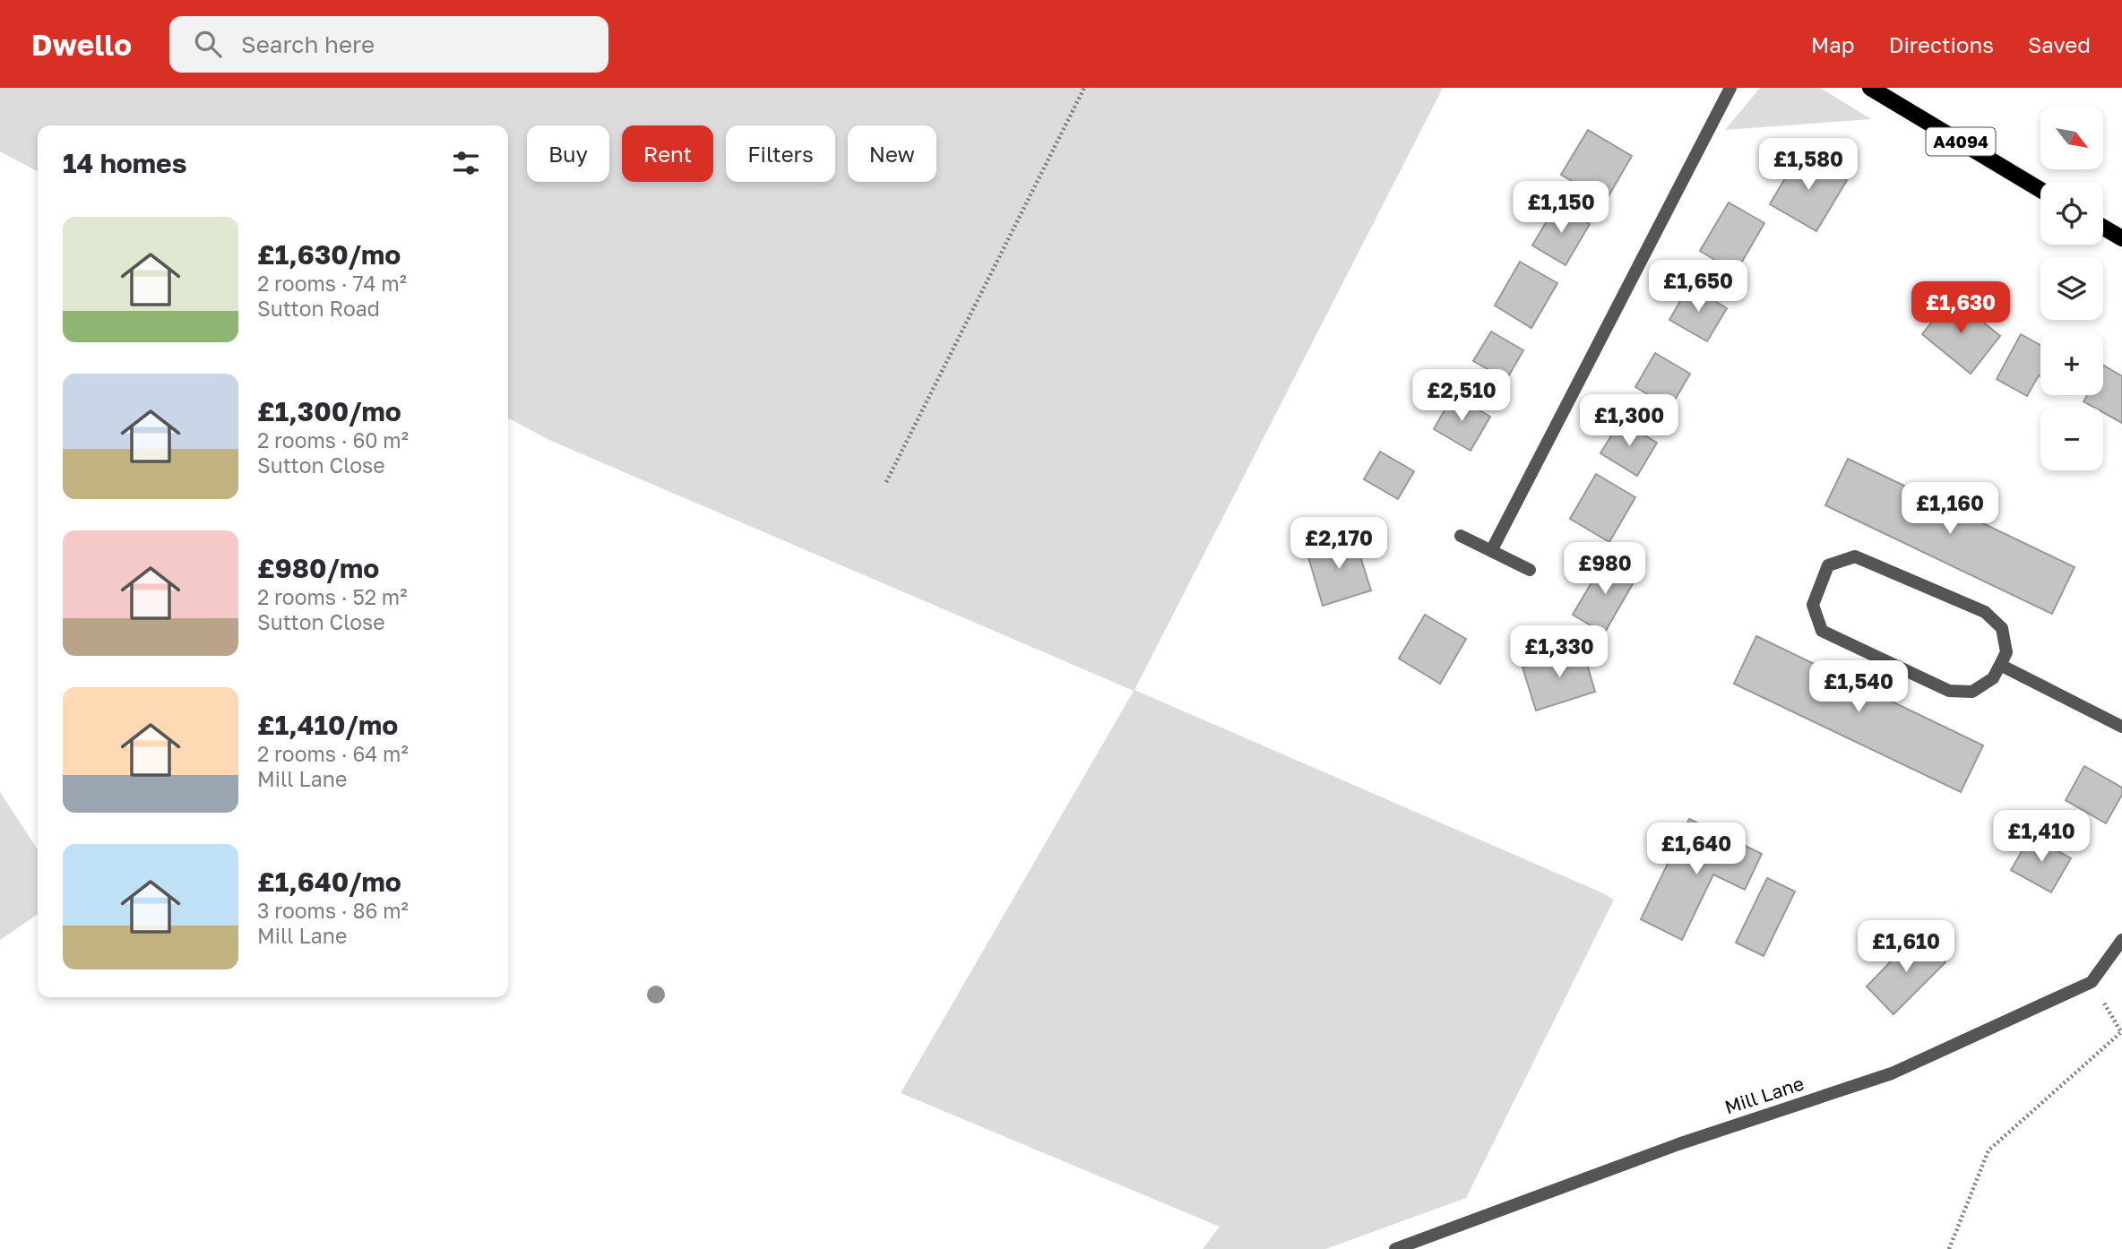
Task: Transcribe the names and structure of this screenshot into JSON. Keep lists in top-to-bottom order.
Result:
{
  "streets": {
    "main road": ["A4094"],
    "street": ["Mill Lane"]
  },
  "north": "bottom right",
  "page": {
    "header": "Dwello",
    "search": "Search here",
    "nav": ["Map", "Directions", "Saved"],
    "map_buttons": ["+", "−"],
    "chip": [
      "Buy",
      "Rent",
      "Filters",
      "New"
    ],
    "heading": "14 homes",
    "price": [
      "£1,580",
      "£1,150",
      "£1,650",
      "£1,630",
      "£2,510",
      "£1,300",
      "£1,160",
      "£2,170",
      "£980",
      "£1,330",
      "£1,540",
      "£1,410",
      "£1,640",
      "£1,610"
    ],
    "list": [
      {
        "name": "£1,630/mo",
        "note": "2 rooms · 74 m² · Sutton Road"
      },
      {
        "name": "£1,300/mo",
        "note": "2 rooms · 60 m² · Sutton Close"
      },
      {
        "name": "£980/mo",
        "note": "2 rooms · 52 m² · Sutton Close"
      },
      {
        "name": "£1,410/mo",
        "note": "2 rooms · 64 m² · Mill Lane"
      },
      {
        "name": "£1,640/mo",
        "note": "3 rooms · 86 m² · Mill Lane"
      }
    ]
  }
}
